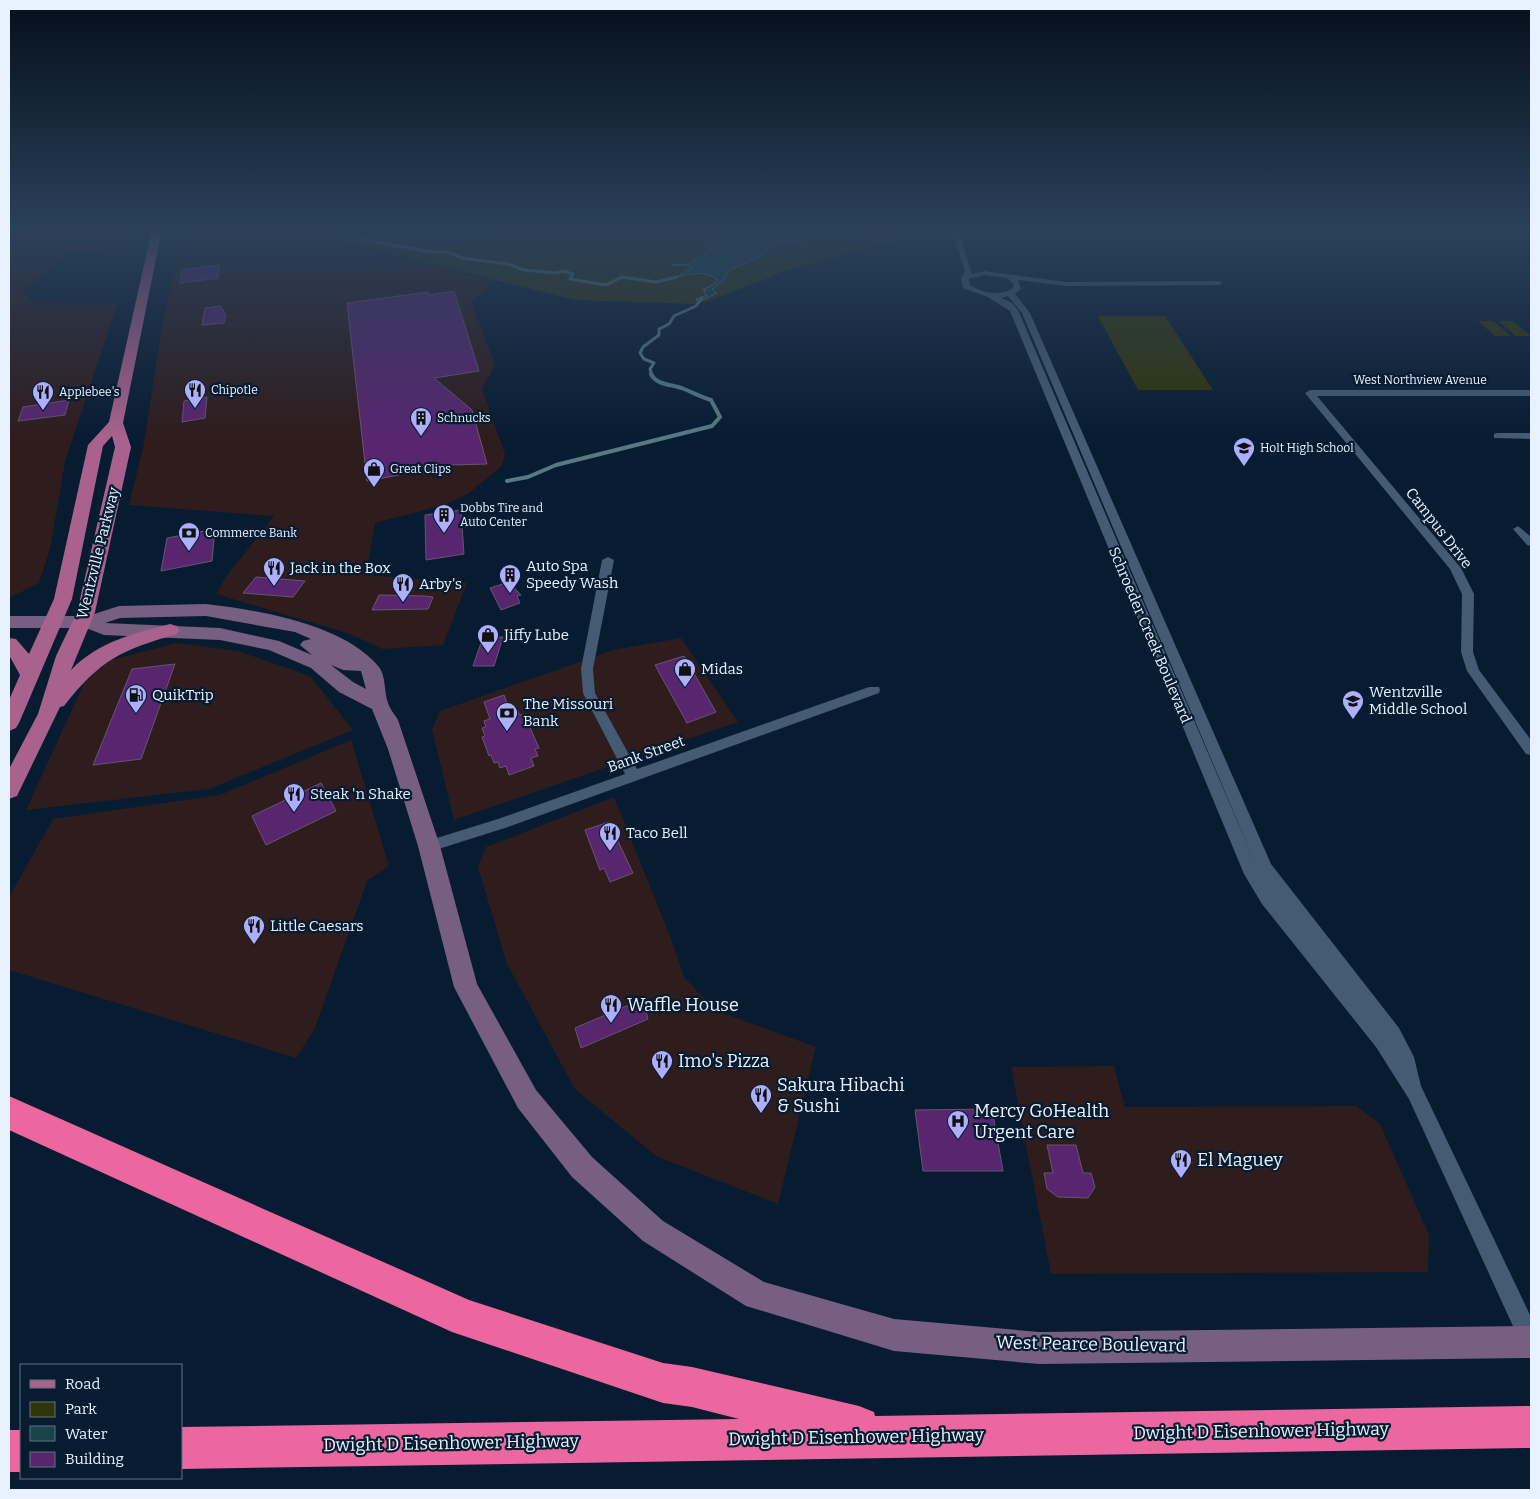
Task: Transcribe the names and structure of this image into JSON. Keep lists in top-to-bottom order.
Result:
{
  "streets": {
    "highway": ["Dwight D Eisenhower Highway"],
    "main road": ["Wentzville Parkway", "West Pearce Boulevard"],
    "street": [
      "West Northview Avenue",
      "Campus Drive",
      "Schroeder Creek Boulevard",
      "Bank Street"
    ]
  },
  "crossings": [
    ["West Northview Avenue", "Campus Drive"],
    ["Wentzville Parkway", "West Pearce Boulevard"],
    ["Schroeder Creek Boulevard", "West Pearce Boulevard"],
    ["Bank Street", "West Pearce Boulevard"]
  ],
  "places": {
    "restaurant": [
      "Chipotle",
      "Applebee's",
      "Jack in the Box",
      "Arby's",
      "Steak 'n Shake",
      "Taco Bell",
      "Little Caesars",
      "Waffle House",
      "Imo's Pizza",
      "Sakura Hibachi & Sushi",
      "El Maguey"
    ],
    "building": ["Schnucks", "Dobbs Tire and Auto Center", "Auto Spa Speedy Wash"],
    "school or university": ["Holt High School", "Wentzville Middle School"],
    "shop": ["Great Clips", "Jiffy Lube", "Midas"],
    "bank": ["Commerce Bank", "The Missouri Bank"],
    "fuel station": ["QuikTrip"],
    "hospital": ["Mercy GoHealth Urgent Care"]
  },
  "legend": [
    "Road",
    "Park",
    "Water",
    "Building"
  ]
}
